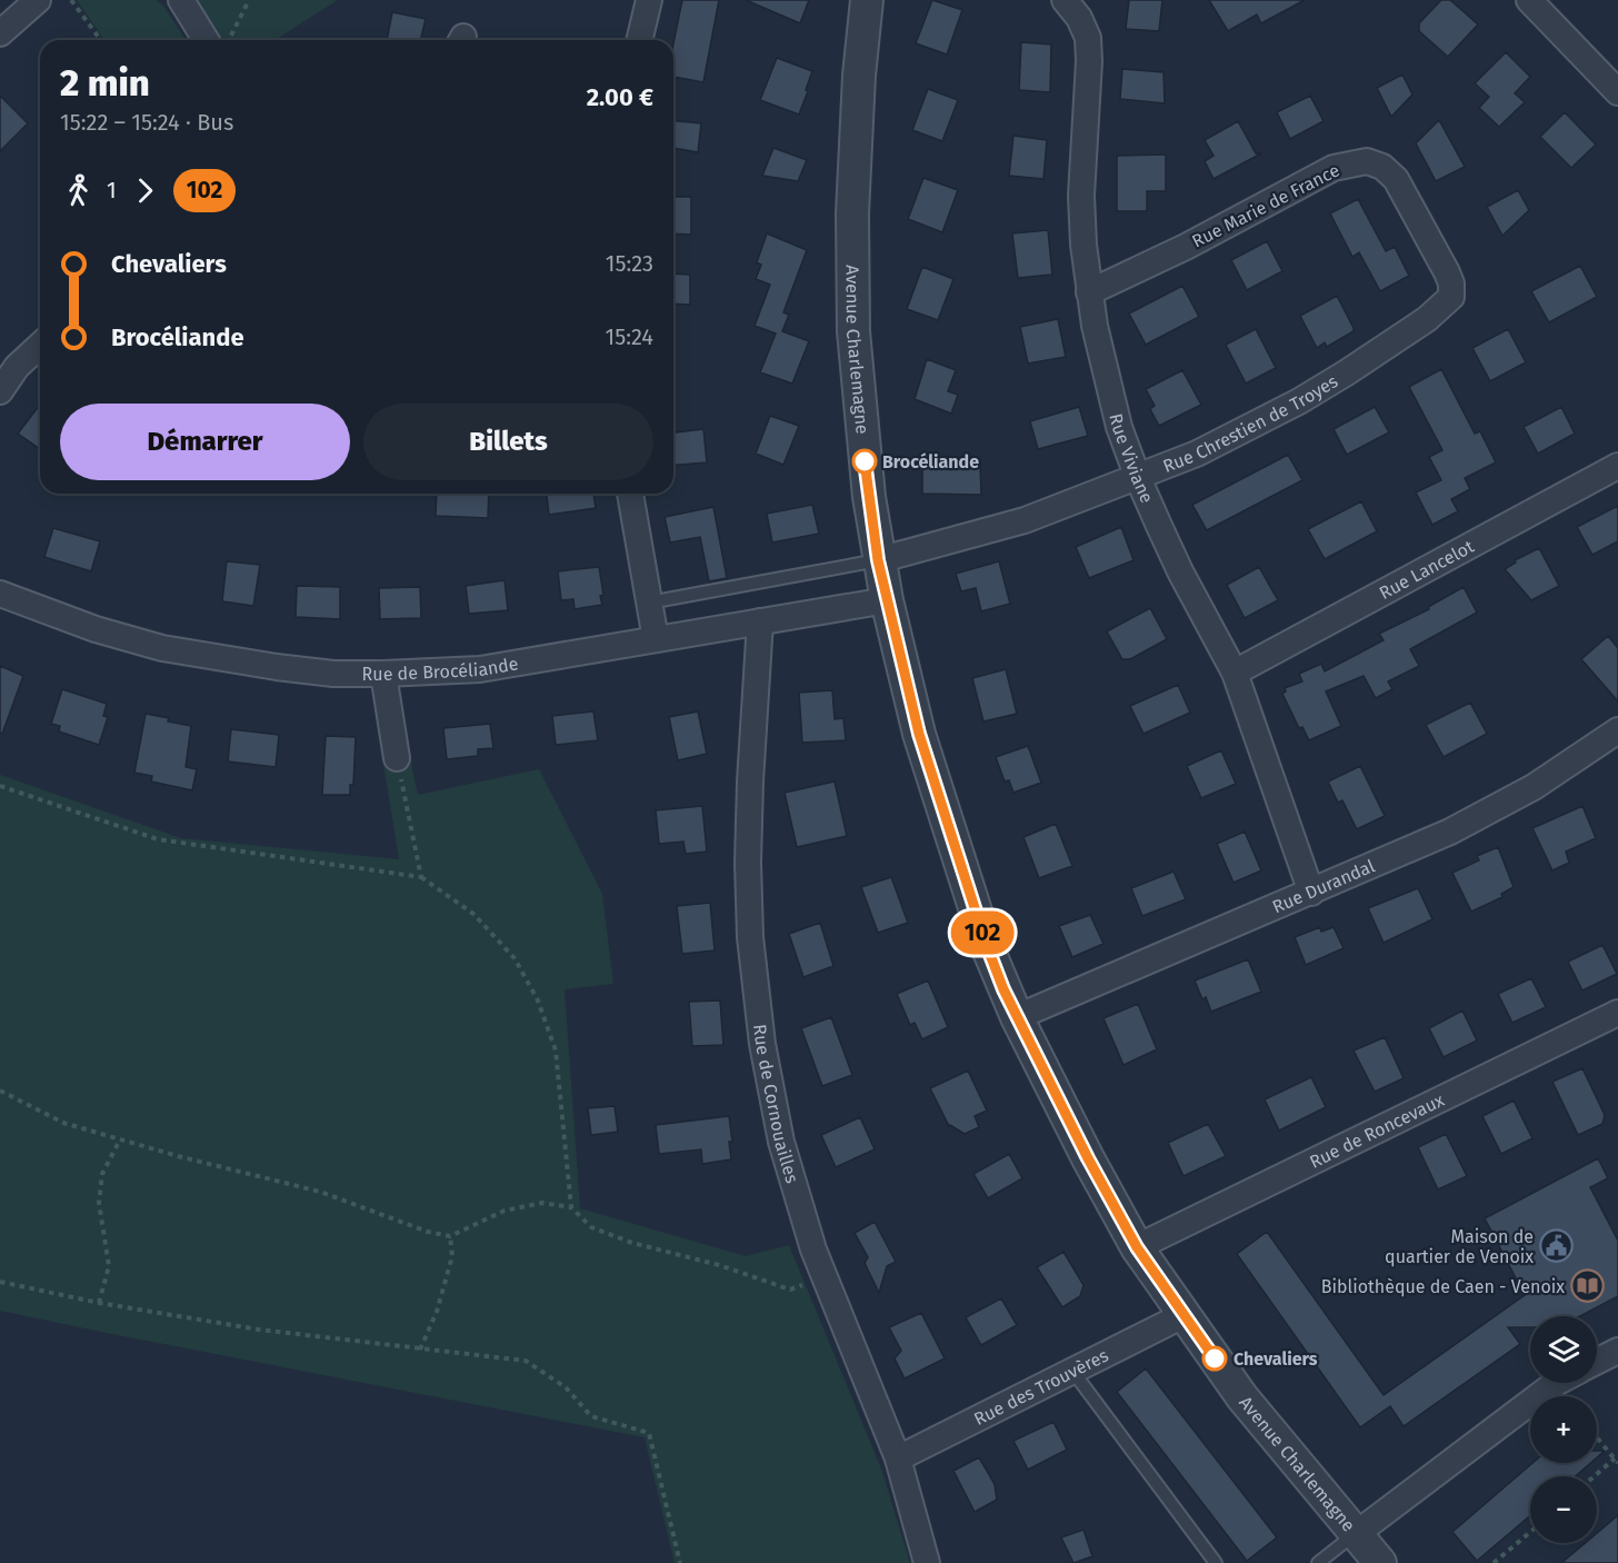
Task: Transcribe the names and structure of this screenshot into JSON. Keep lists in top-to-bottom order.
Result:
{
  "streets": {
    "street": [
      "Rue Marie de France",
      "Avenue Charlemagne",
      "Rue Chrestien de Troyes",
      "Rue Viviane",
      "Rue Lancelot",
      "Rue de Brocéliande",
      "Rue Durandal",
      "Rue de Cornouailles",
      "Rue de Roncevaux",
      "Rue des Trouvères"
    ]
  },
  "crossings": [
    ["Rue Marie de France", "Rue Chrestien de Troyes"],
    ["Rue Marie de France", "Rue Viviane"],
    ["Avenue Charlemagne", "Rue Chrestien de Troyes"],
    ["Avenue Charlemagne", "Rue de Brocéliande"],
    ["Avenue Charlemagne", "Rue Durandal"],
    ["Avenue Charlemagne", "Rue de Roncevaux"],
    ["Avenue Charlemagne", "Rue des Trouvères"],
    ["Rue Chrestien de Troyes", "Rue Viviane"],
    ["Rue Viviane", "Rue Lancelot"],
    ["Rue Viviane", "Rue Durandal"],
    ["Rue de Brocéliande", "Rue de Cornouailles"],
    ["Rue de Cornouailles", "Rue des Trouvères"]
  ],
  "places": {
    "other": ["Brocéliande", "Chevaliers"],
    "public building": ["Maison de quartier de Venoix"],
    "library": ["Bibliothèque de Caen - Venoix"]
  },
  "lines": ["bus line 102"],
  "page": {
    "on_map": "102",
    "heading": ["2 min", "15:22 – 15:24 · Bus", "2.00 €"],
    "legs": ["1", "102"],
    "list": [
      {
        "name": "Chevaliers",
        "value": "15:23"
      },
      {
        "name": "Brocéliande",
        "value": "15:24"
      }
    ],
    "buttons": ["Démarrer", "Billets"],
    "map_buttons": ["+", "−"]
  }
}
